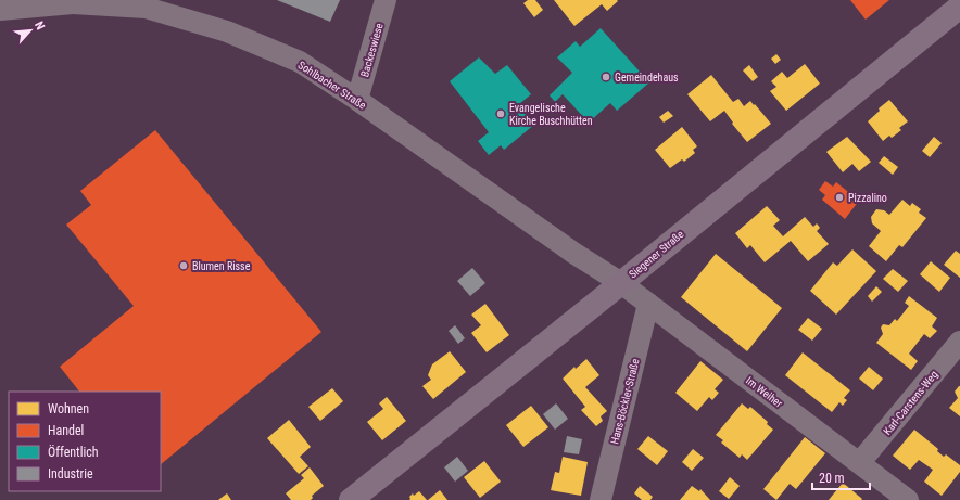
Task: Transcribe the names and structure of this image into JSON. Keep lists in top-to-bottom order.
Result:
{
  "streets": {
    "main road": ["Siegener Straße"],
    "street": [
      "Backeswiese",
      "Sohlbacher Straße",
      "Im Weiher",
      "Hans-Böckler-Straße",
      "Karl-Carstens-Weg"
    ]
  },
  "crossings": [
    ["Backeswiese", "Sohlbacher Straße"],
    ["Sohlbacher Straße", "Siegener Straße"],
    ["Sohlbacher Straße", "Im Weiher"],
    ["Siegener Straße", "Im Weiher"],
    ["Im Weiher", "Hans-Böckler-Straße"],
    ["Im Weiher", "Karl-Carstens-Weg"]
  ],
  "places": [
    "Gemeindehaus",
    "Evangelische Kirche Buschhütten",
    "Pizzalino",
    "Blumen Risse"
  ],
  "legend": [
    "Wohnen",
    "Handel",
    "Öffentlich",
    "Industrie"
  ],
  "scale_bar": "20 m",
  "north": "top right"
}
